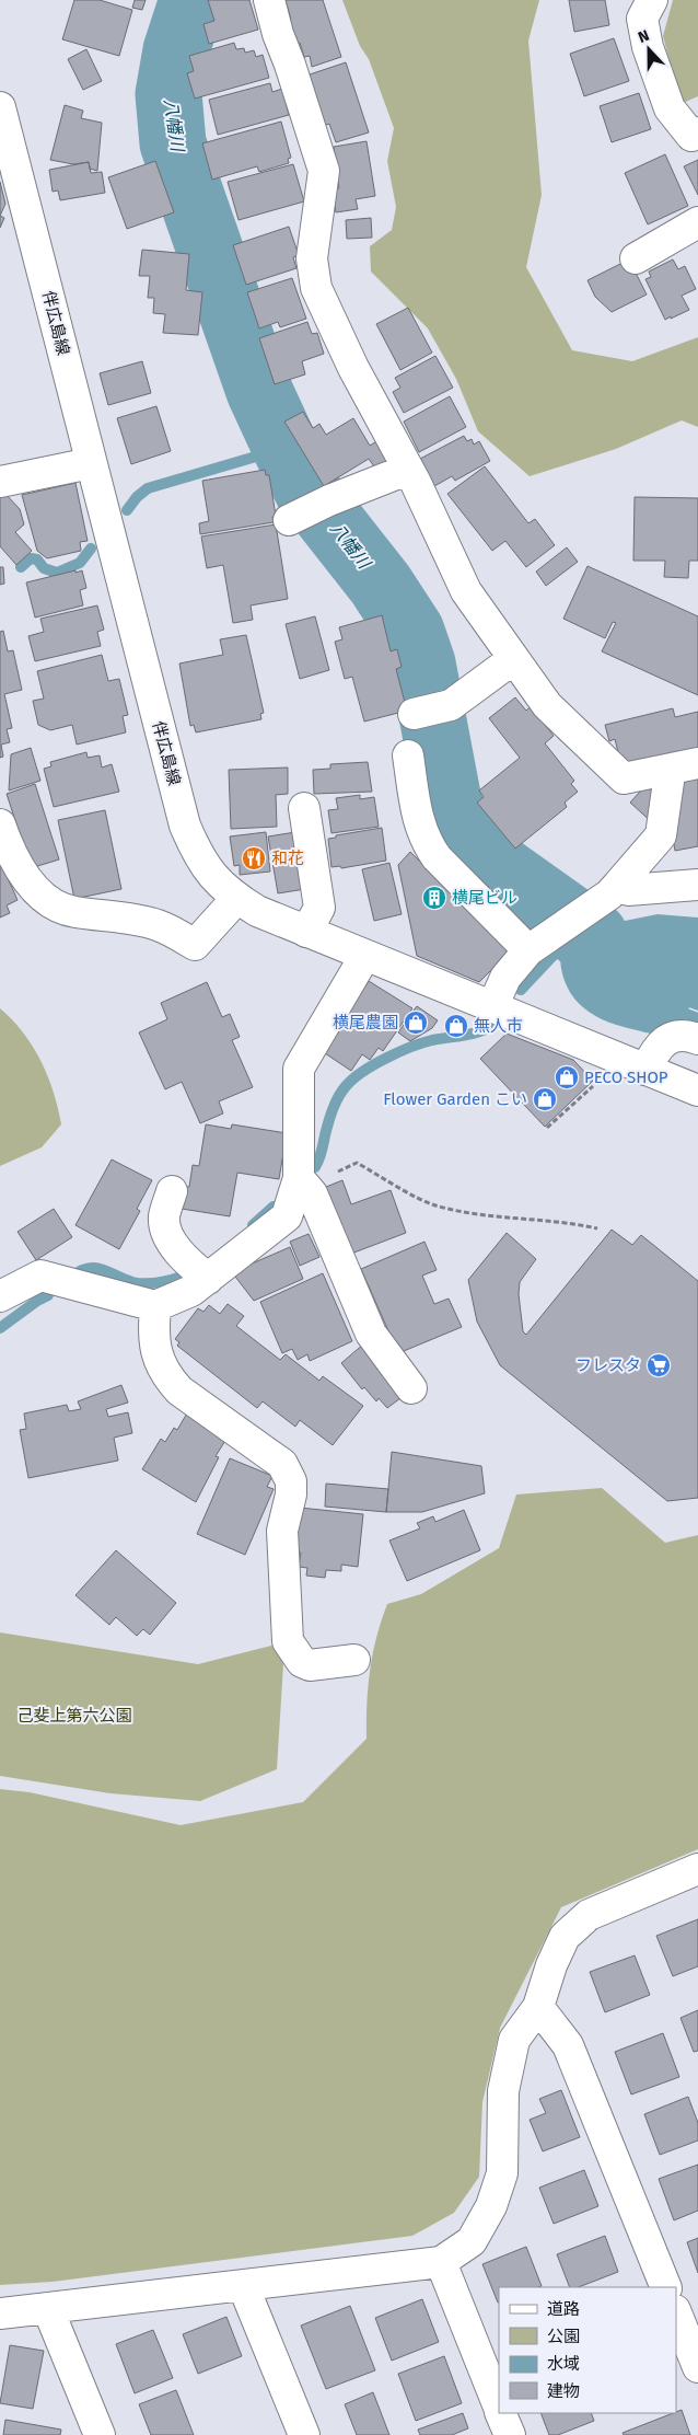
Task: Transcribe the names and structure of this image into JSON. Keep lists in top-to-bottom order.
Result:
{
  "streets": {
    "street": ["伴広島線"]
  },
  "water": ["八幡川"],
  "parks": ["己斐上第六公園"],
  "places": {
    "restaurant": ["和花"],
    "building": ["横尾ビル"],
    "shop": [
      "横尾農園",
      "無人市",
      "PECO SHOP",
      "Flower Garden こい"
    ],
    "supermarket": ["フレスタ"]
  },
  "legend": [
    "道路",
    "公園",
    "水域",
    "建物"
  ],
  "north": "top"
}
